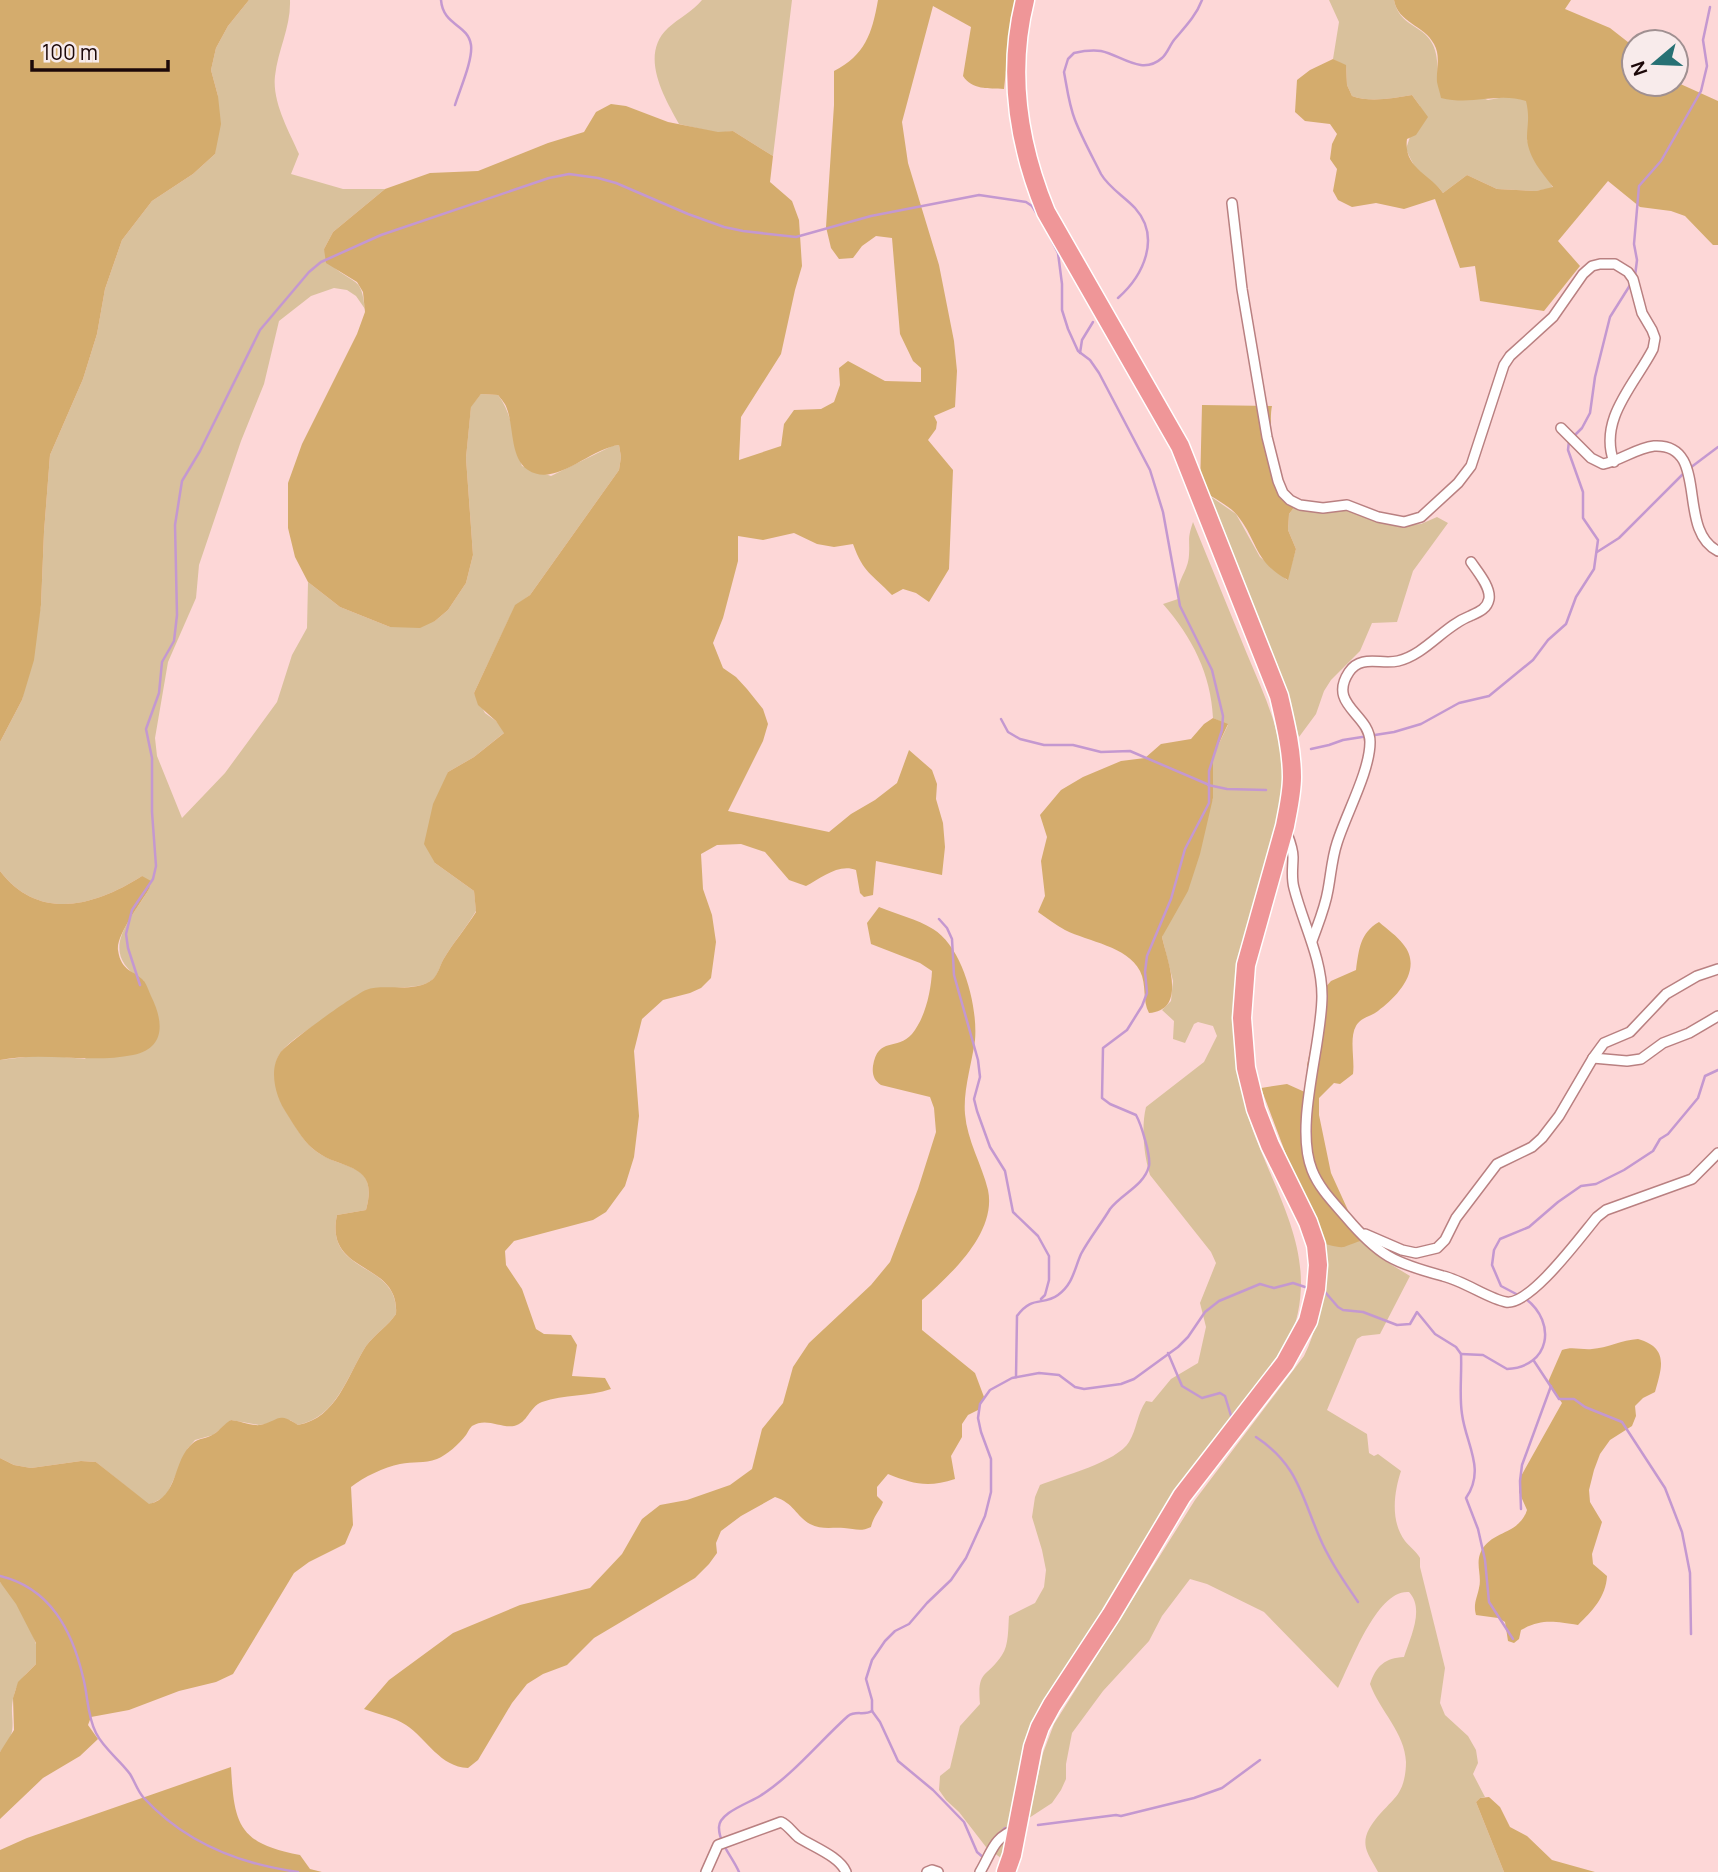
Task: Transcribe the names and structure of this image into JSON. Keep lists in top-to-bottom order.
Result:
{
  "scale_bar": "100 m",
  "north": "left"
}
